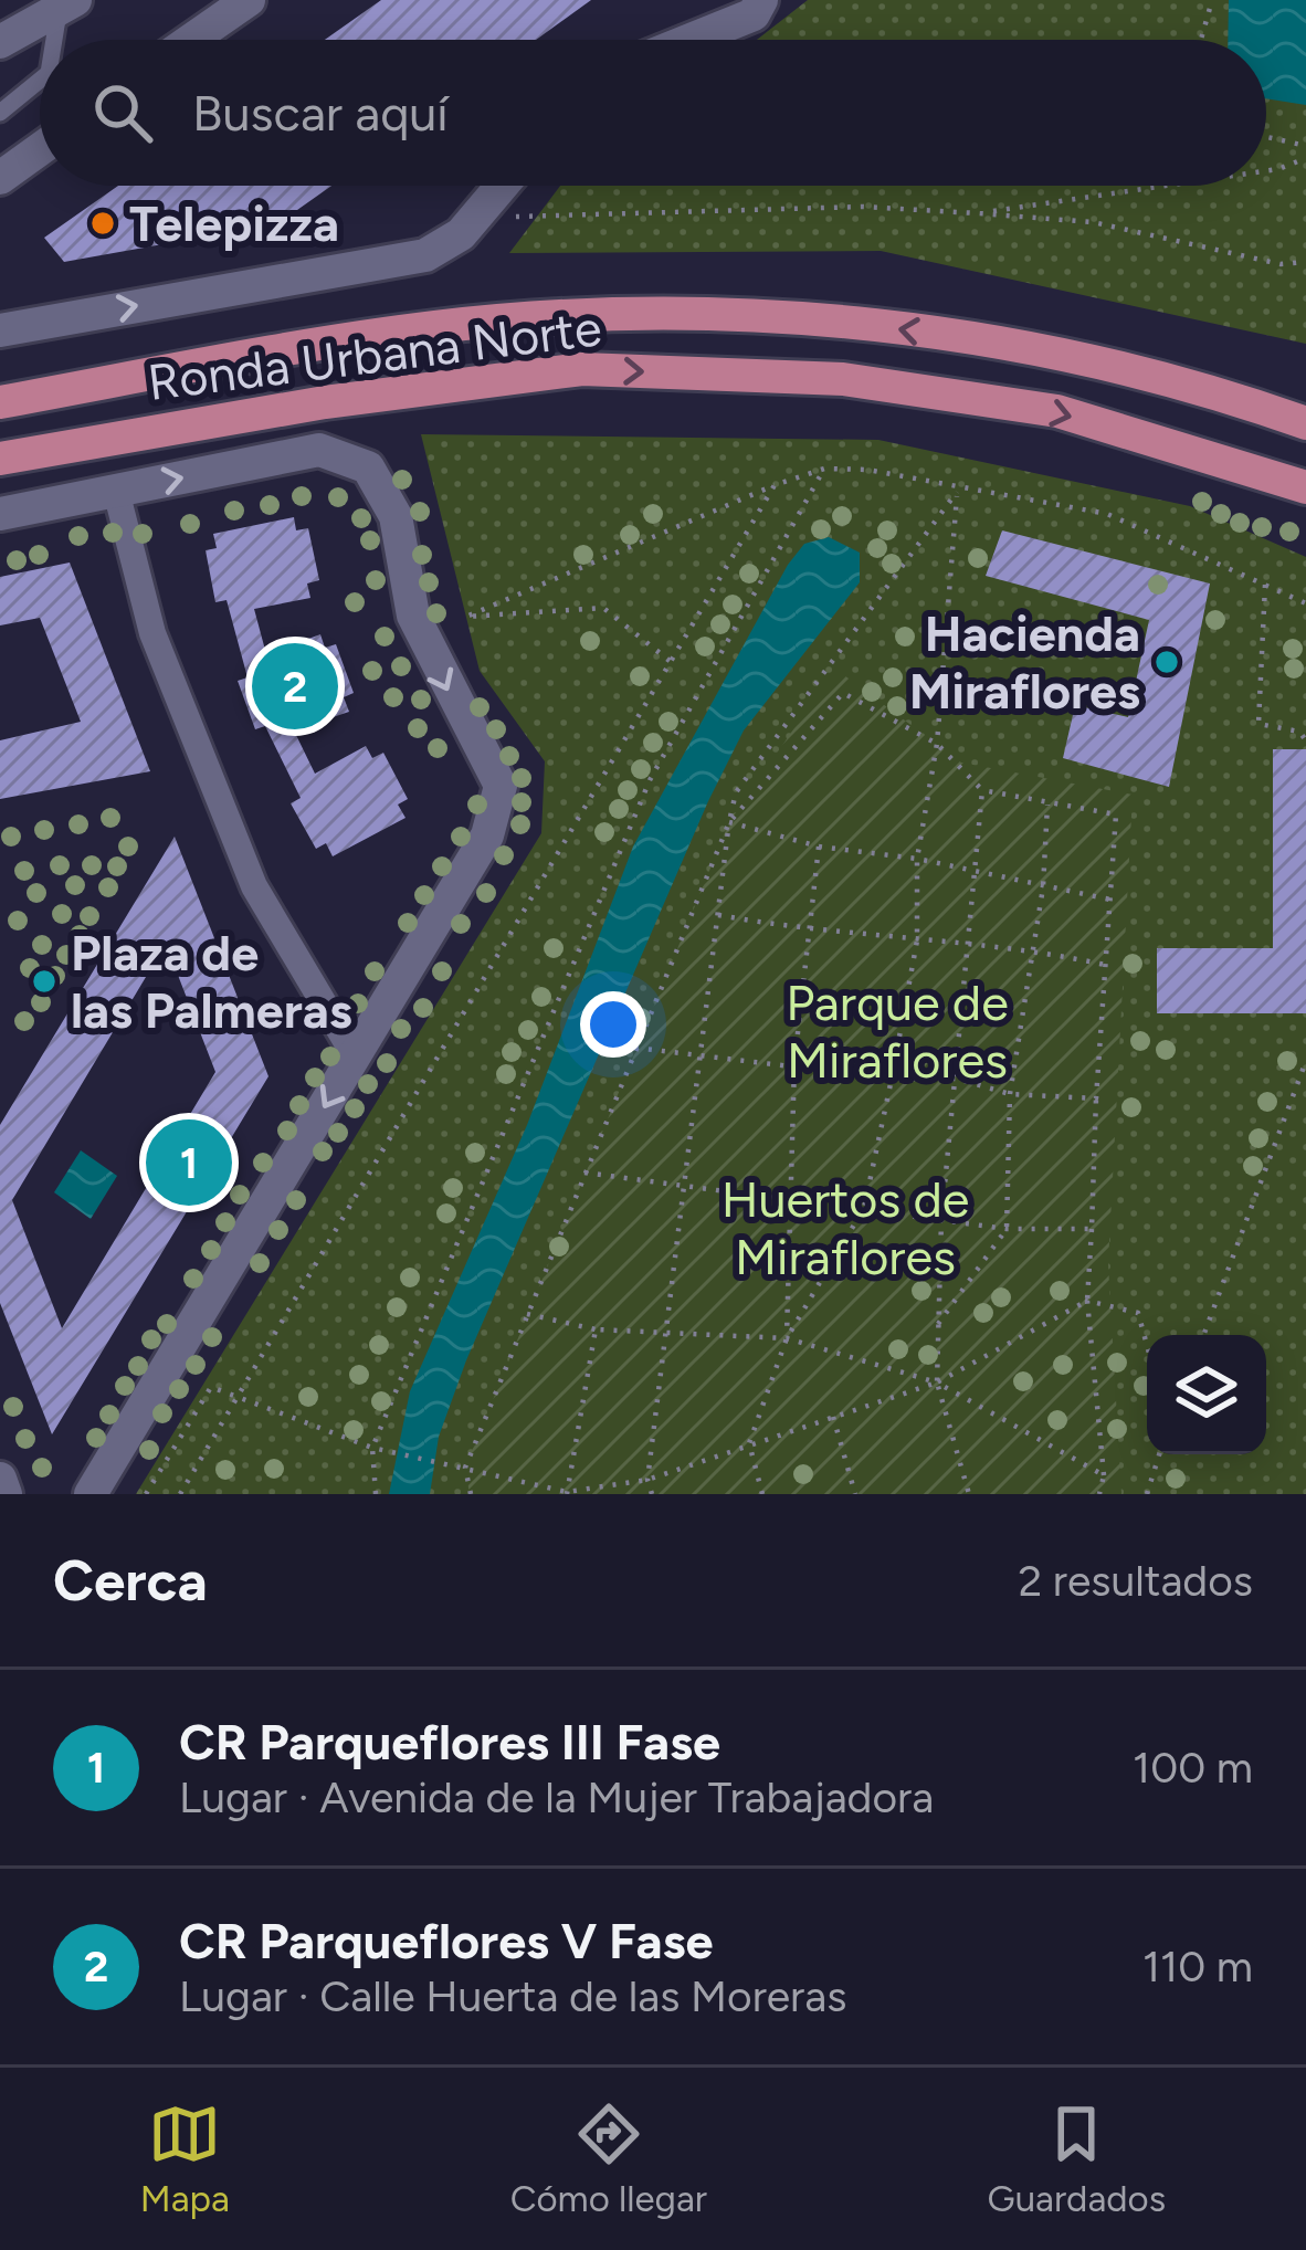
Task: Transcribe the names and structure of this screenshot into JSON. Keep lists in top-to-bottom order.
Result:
{
  "streets": {
    "main road": ["Ronda Urbana Norte"]
  },
  "parks": ["Parque de Miraflores", "Huertos de Miraflores"],
  "places": ["Telepizza", "Hacienda Miraflores", "Plaza de las Palmeras"],
  "page": {
    "search": "Buscar aquí",
    "pins": ["2", "1"],
    "heading": ["Cerca", "2 resultados"],
    "list": [
      {
        "mark": "1",
        "name": "CR Parqueflores III Fase",
        "note": "Lugar · Avenida de la Mujer Trabajadora",
        "value": "100 m"
      },
      {
        "mark": "2",
        "name": "CR Parqueflores V Fase",
        "note": "Lugar · Calle Huerta de las Moreras",
        "value": "110 m"
      }
    ],
    "nav": ["Mapa", "Cómo llegar", "Guardados"]
  }
}
